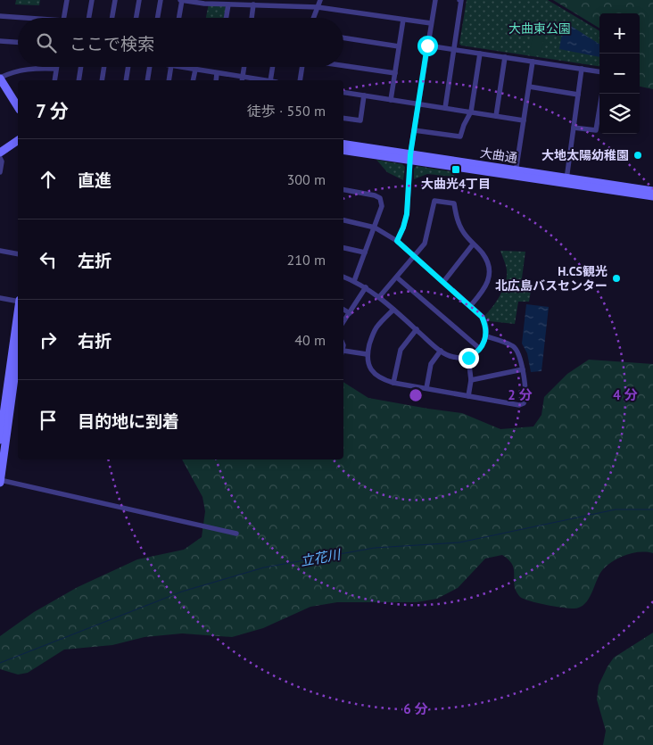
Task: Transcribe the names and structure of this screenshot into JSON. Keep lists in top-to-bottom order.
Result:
{
  "streets": {
    "street": ["大曲通"]
  },
  "water": ["立花川"],
  "parks": ["大曲東公園"],
  "places": {
    "other": ["大地太陽幼稚園", "H.CS観光 北広島バスセンター"],
    "transit": ["大曲光4丁目"]
  },
  "page": {
    "map_buttons": ["+", "−"],
    "search": "ここで検索",
    "heading": ["7 分", "徒歩 · 550 m"],
    "list": [
      ["直進", "300 m"],
      ["左折", "210 m"],
      ["右折", "40 m"],
      "目的地に到着"
    ]
  },
  "rings": ["2 分", "4 分", "6 分"]
}
